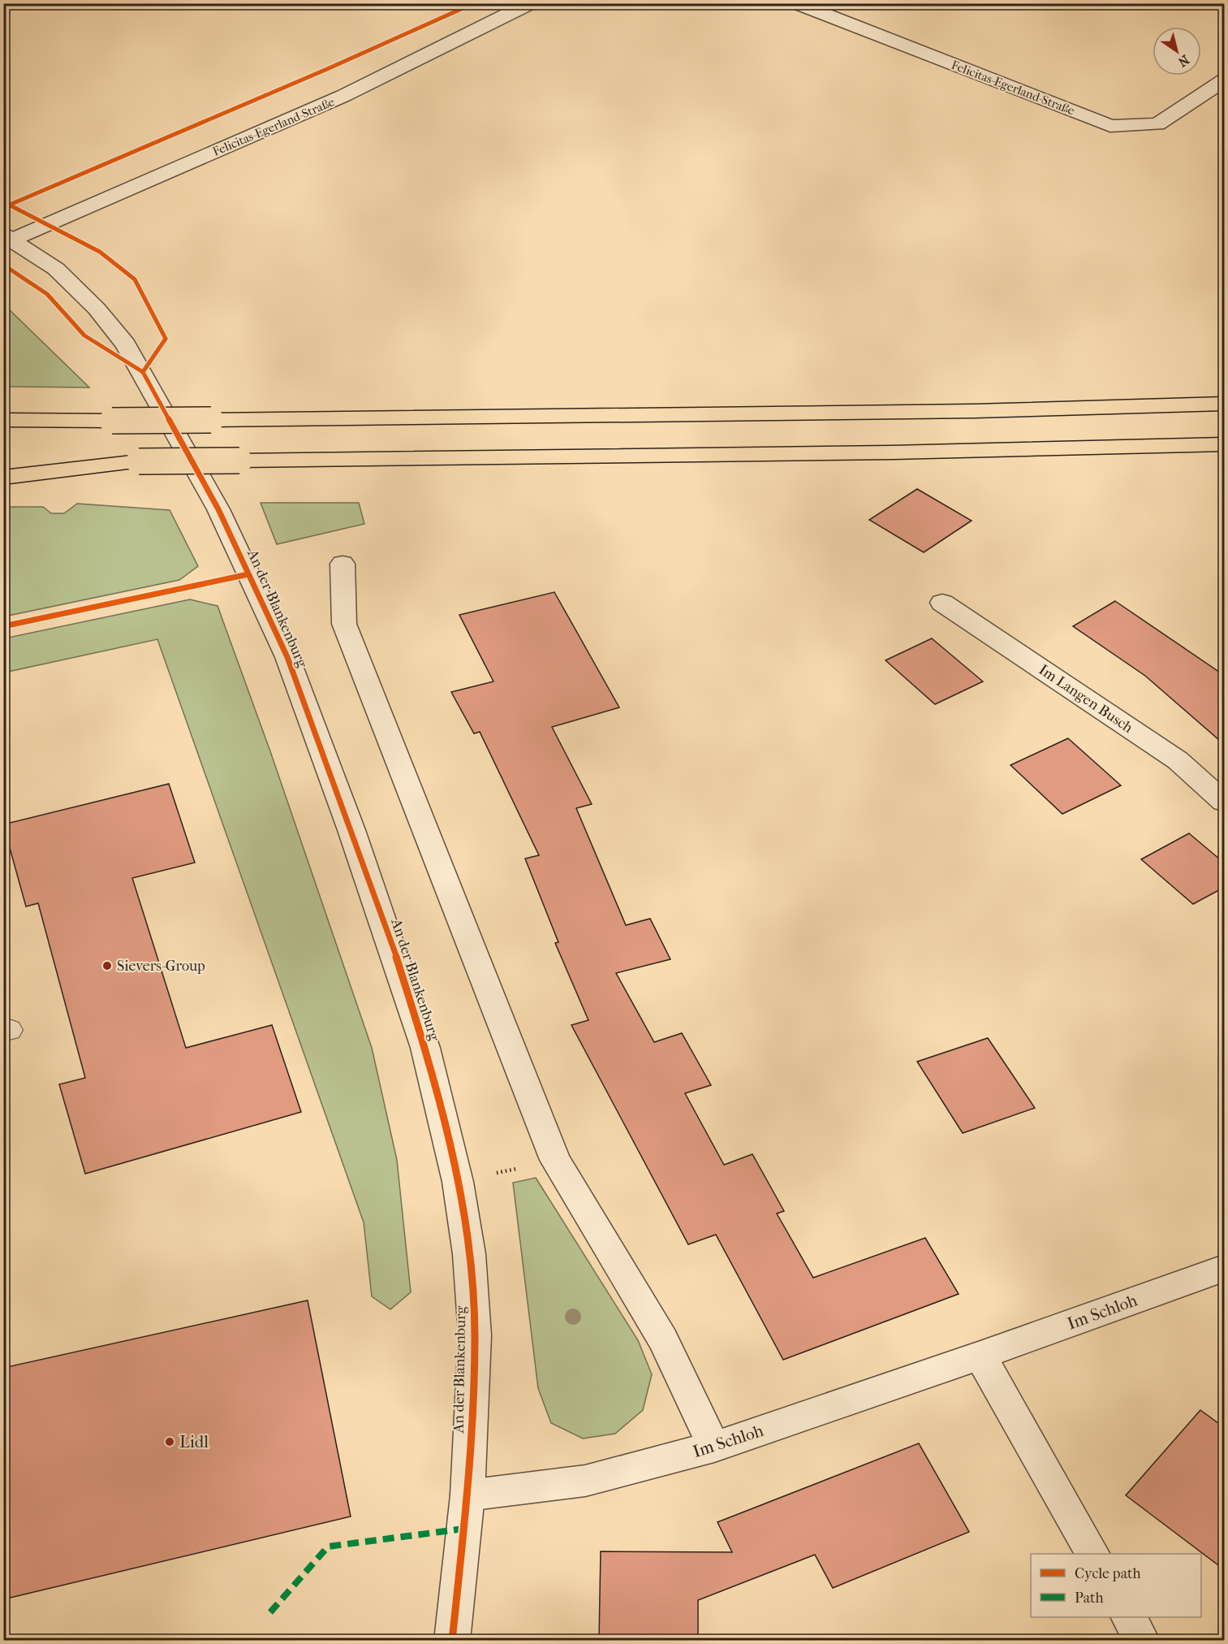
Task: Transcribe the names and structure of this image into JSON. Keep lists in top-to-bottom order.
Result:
{
  "streets": {
    "street": [
      "Felicitas-Egerland-Straße",
      "An der Blankenburg",
      "Im Langen Busch",
      "Im Schloh"
    ]
  },
  "crossings": [
    ["Felicitas-Egerland-Straße", "An der Blankenburg"],
    ["An der Blankenburg", "Im Schloh"]
  ],
  "places": ["Sievers-Group", "Lidl"],
  "legend": ["Cycle path", "Path"],
  "north": "bottom right"
}
